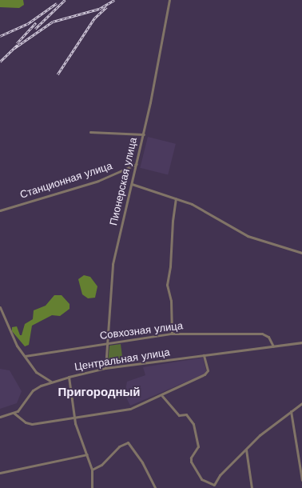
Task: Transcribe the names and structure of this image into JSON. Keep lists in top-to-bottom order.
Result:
{
  "streets": {
    "street": [
      "Станционная улица",
      "Пионерская улица",
      "Совхозная улица",
      "Центральная улица"
    ]
  },
  "crossings": [
    ["Станционная улица", "Пионерская улица"],
    ["Пионерская улица", "Совхозная улица"],
    ["Пионерская улица", "Центральная улица"],
    ["Совхозная улица", "Центральная улица"]
  ],
  "districts": ["Пригородный"]
}
